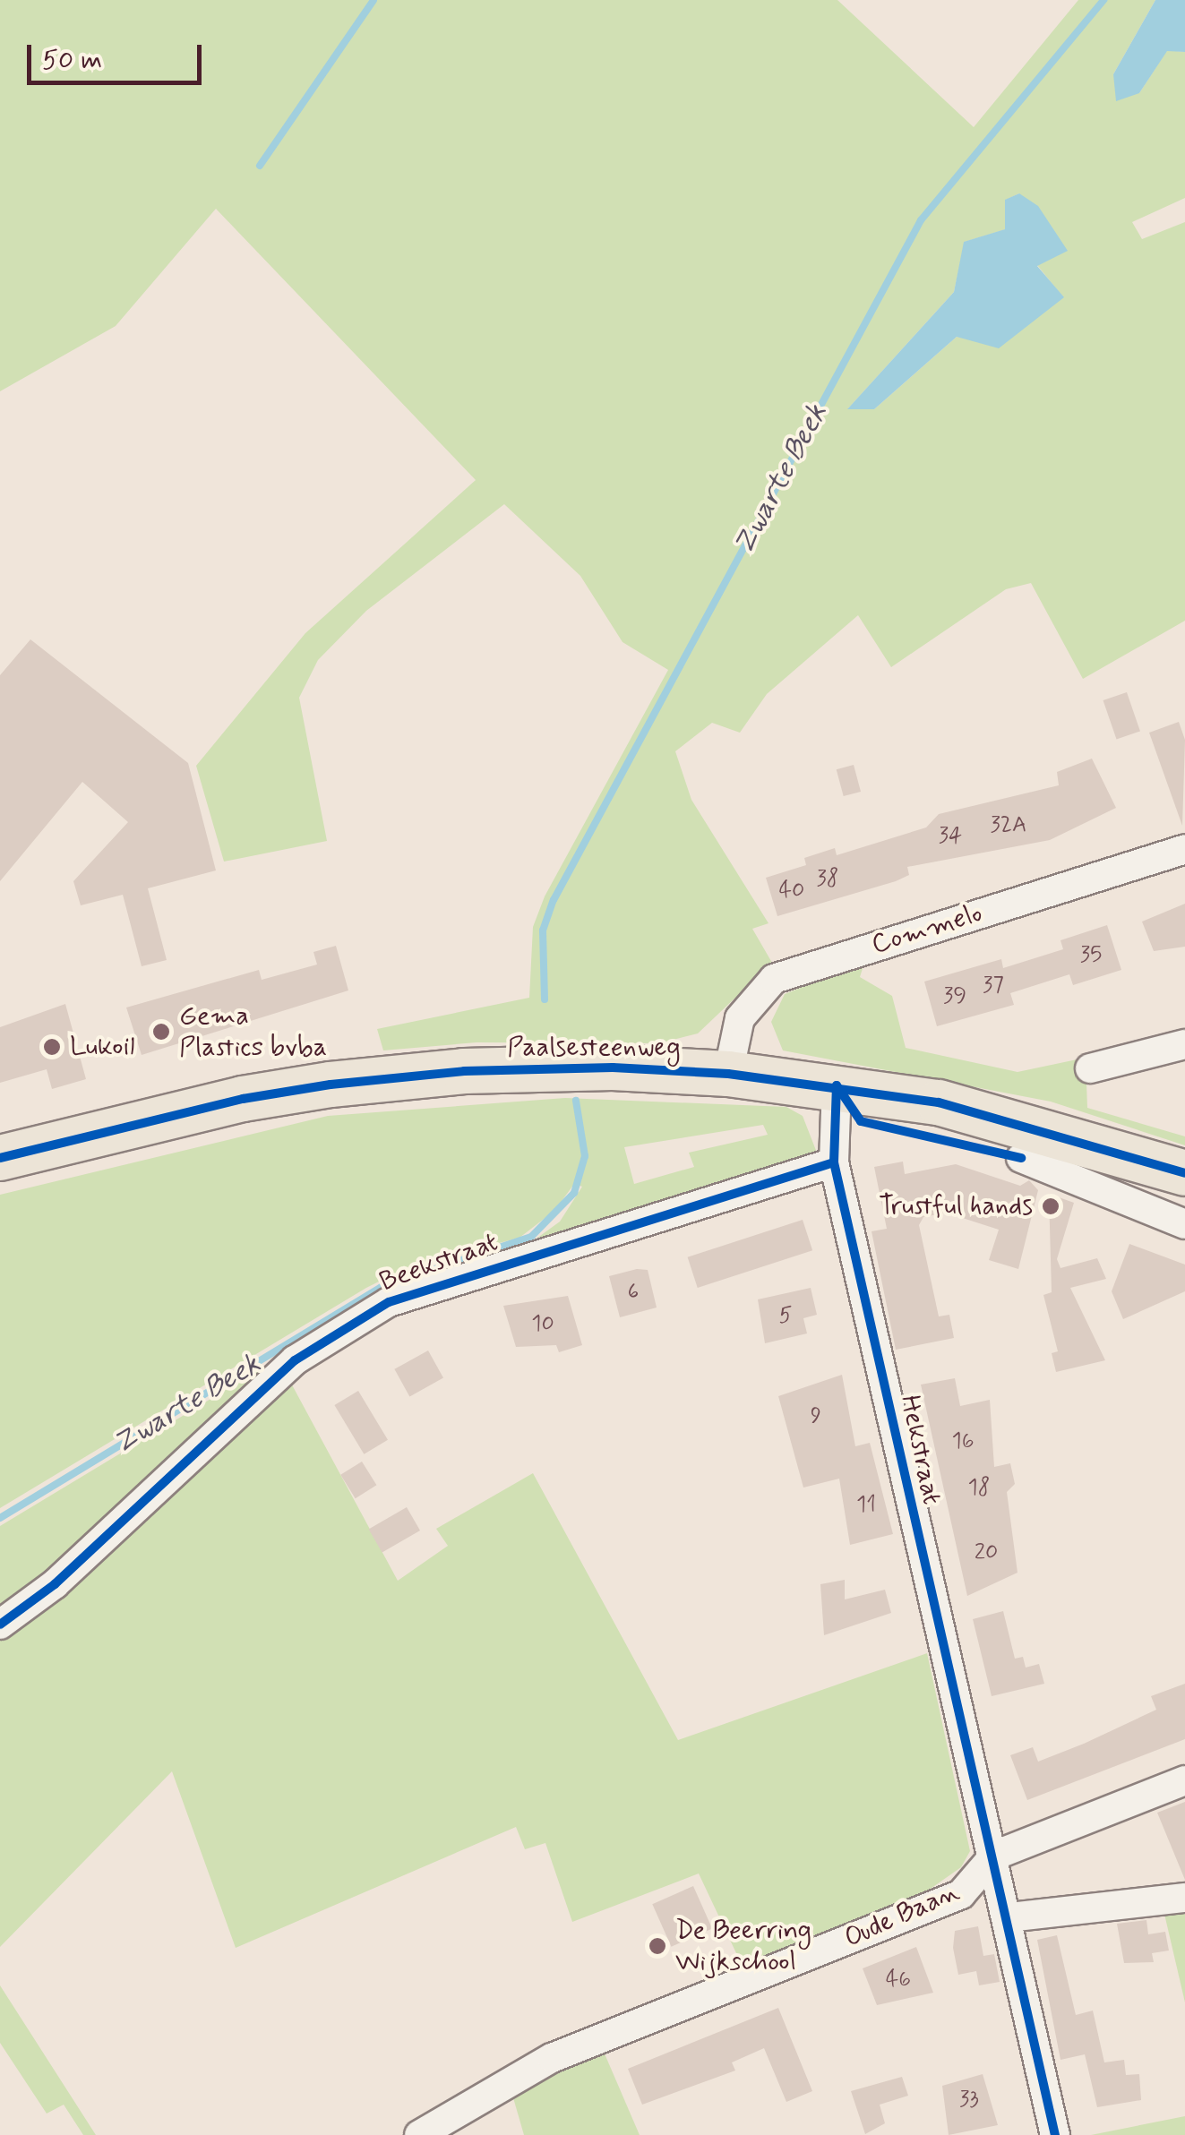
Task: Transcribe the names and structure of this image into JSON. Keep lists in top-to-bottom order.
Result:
{
  "streets": {
    "main road": ["Paalsesteenweg"],
    "street": [
      "Commelo",
      "Beekstraat",
      "Hekstraat",
      "Oude Baan"
    ]
  },
  "crossings": [
    ["Commelo", "Paalsesteenweg"],
    ["Paalsesteenweg", "Hekstraat"],
    ["Beekstraat", "Hekstraat"],
    ["Hekstraat", "Oude Baan"]
  ],
  "water": ["Zwarte Beek"],
  "places": [
    "Gema Plastics bvba",
    "Lukoil",
    "Trustful hands",
    "De Beerring Wijkschool"
  ],
  "house_numbers": [
    "32A",
    "34",
    "38",
    "40",
    "35",
    "37",
    "39",
    "6",
    "5",
    "10",
    "9",
    "16",
    "18",
    "11",
    "20",
    "46",
    "33"
  ],
  "scale_bar": "50 m"
}
